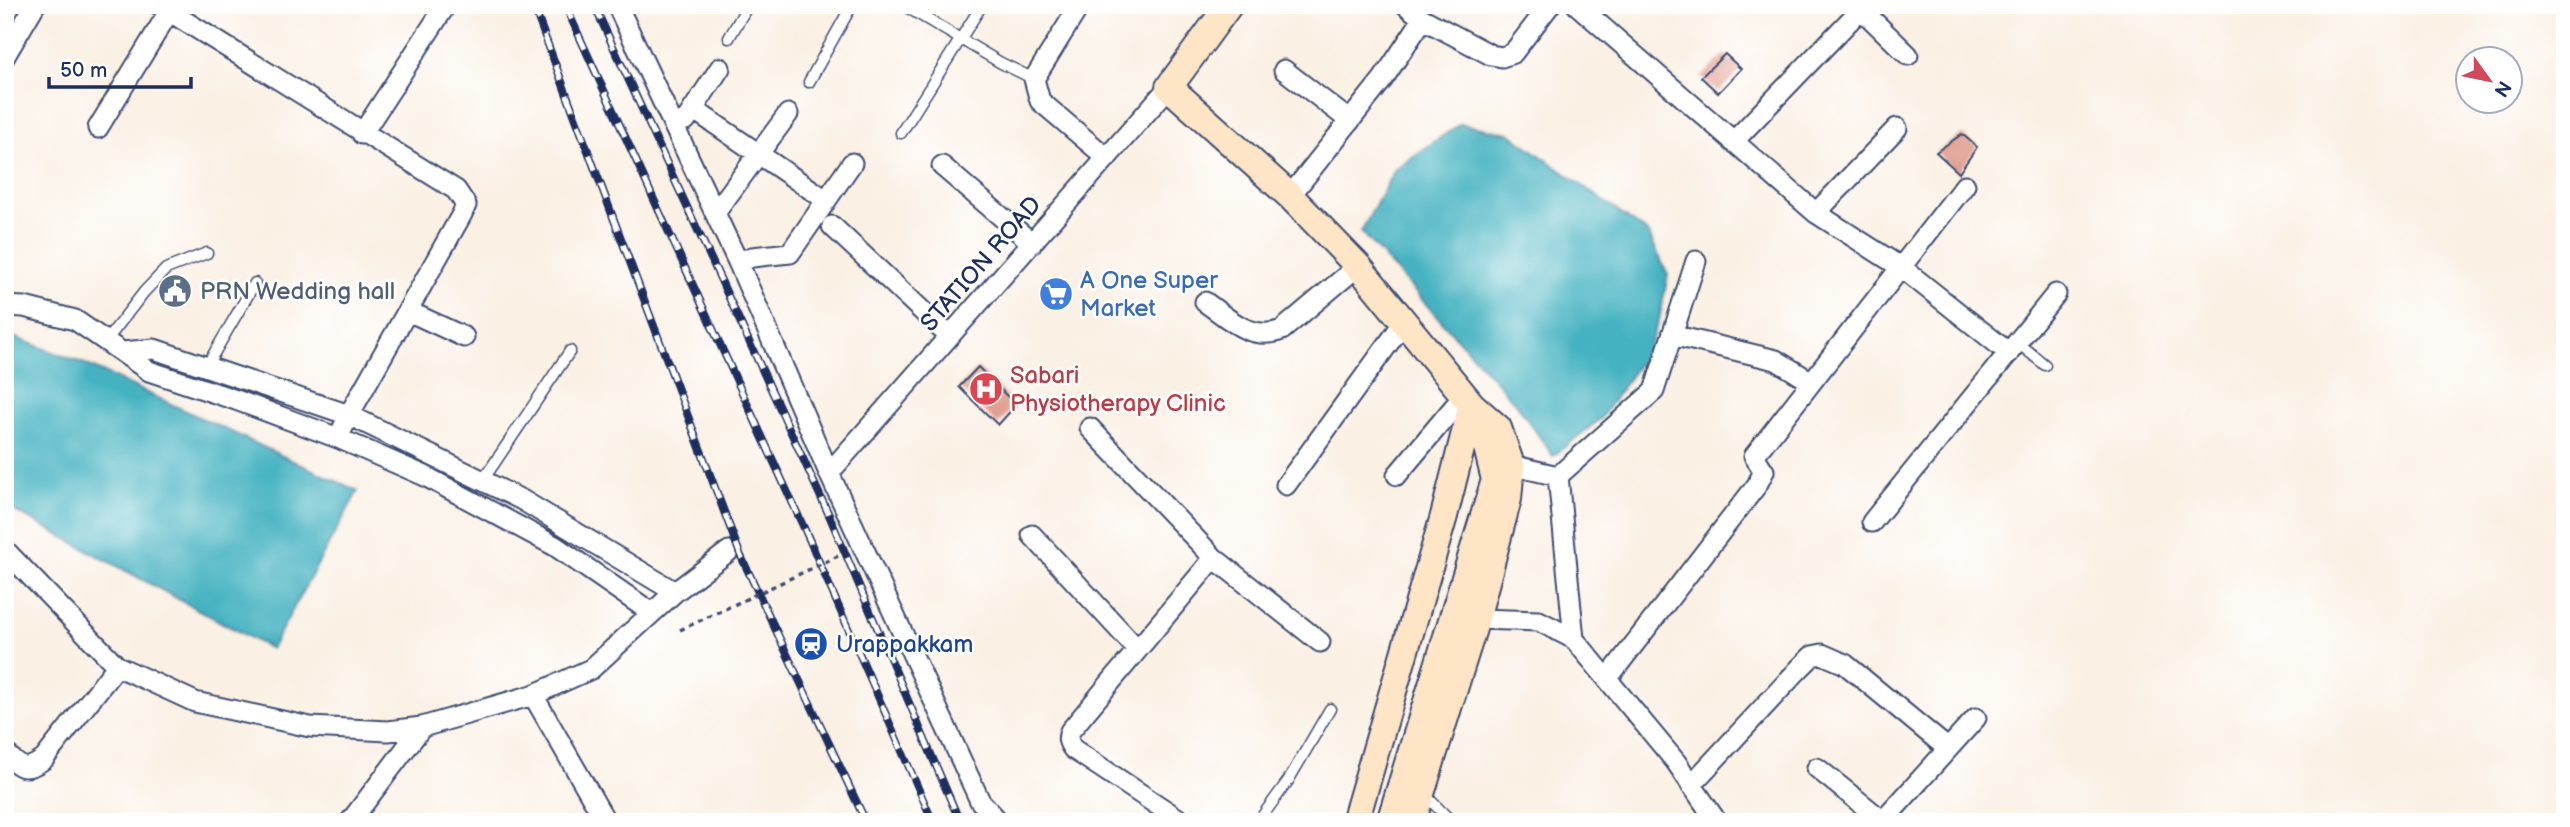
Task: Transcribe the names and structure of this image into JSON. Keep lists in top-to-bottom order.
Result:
{
  "streets": {
    "street": ["STATION ROAD"]
  },
  "places": {
    "public building": ["PRN Wedding hall"],
    "supermarket": ["A One Super Market"],
    "hospital": ["Sabari Physiotherapy Clinic"],
    "station": ["Urappakkam"]
  },
  "scale_bar": "50 m",
  "north": "bottom right"
}
